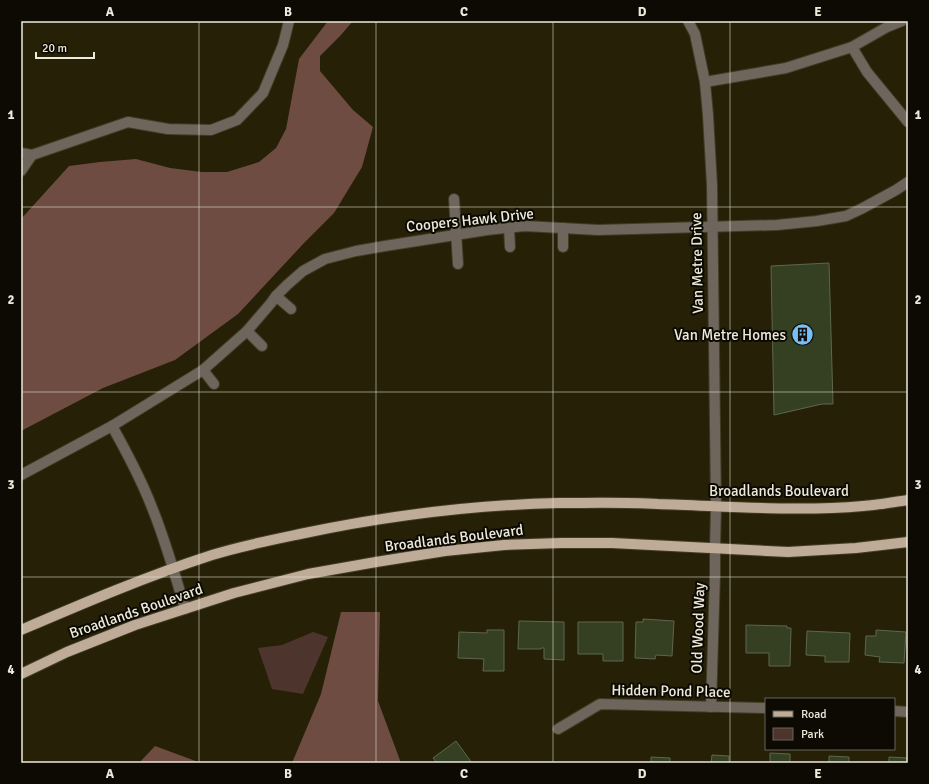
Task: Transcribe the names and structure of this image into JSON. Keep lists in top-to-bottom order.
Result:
{
  "streets": {
    "main road": ["Broadlands Boulevard"],
    "street": [
      "Coopers Hawk Drive",
      "Van Metre Drive",
      "Old Wood Way",
      "Hidden Pond Place"
    ]
  },
  "crossings": [
    ["Coopers Hawk Drive", "Van Metre Drive"],
    ["Van Metre Drive", "Broadlands Boulevard"],
    ["Van Metre Drive", "Old Wood Way"],
    ["Broadlands Boulevard", "Old Wood Way"],
    ["Old Wood Way", "Hidden Pond Place"]
  ],
  "places": {
    "building": ["Van Metre Homes"]
  },
  "legend": ["Road", "Park"],
  "scale_bar": "20 m",
  "grid": {
    "columns": [
      "A",
      "B",
      "C",
      "D",
      "E"
    ],
    "rows": [
      "1",
      "2",
      "3",
      "4"
    ]
  }
}
